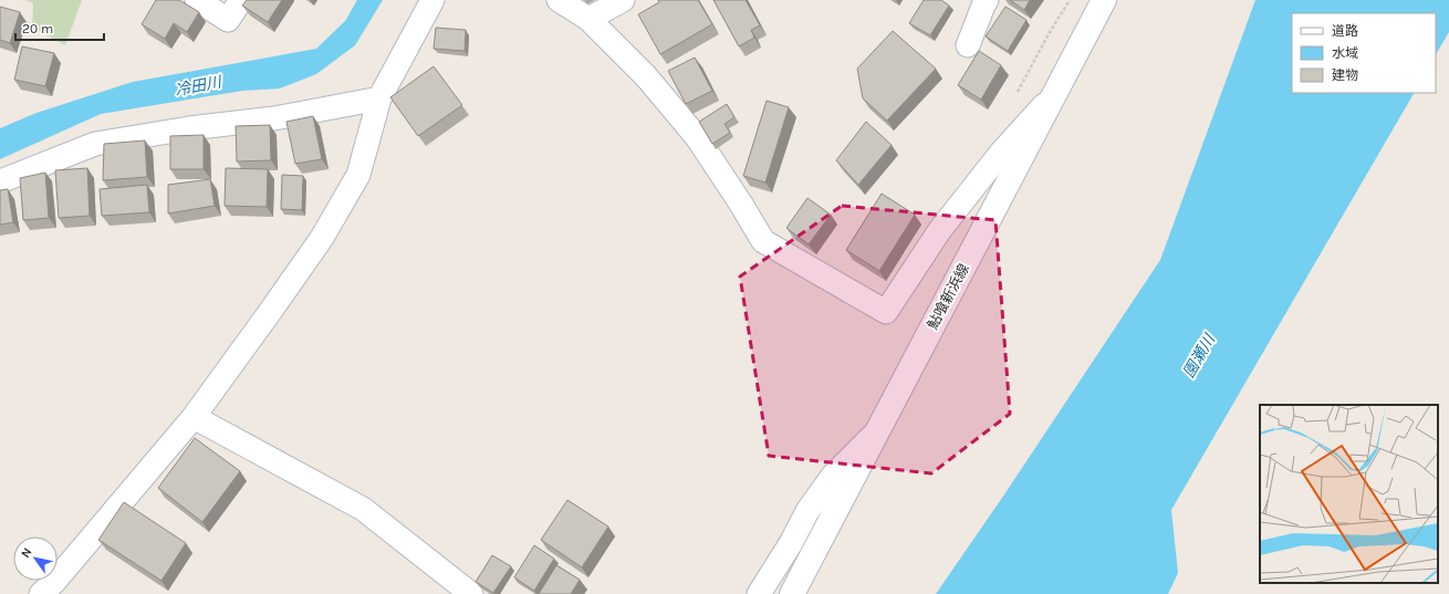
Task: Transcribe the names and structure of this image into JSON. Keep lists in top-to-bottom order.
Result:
{
  "streets": {
    "main road": ["鮎喰新浜線"]
  },
  "water": ["冷田川", "園瀬川"],
  "legend": ["道路", "水域", "建物"],
  "scale_bar": "20 m",
  "north": "top left"
}
